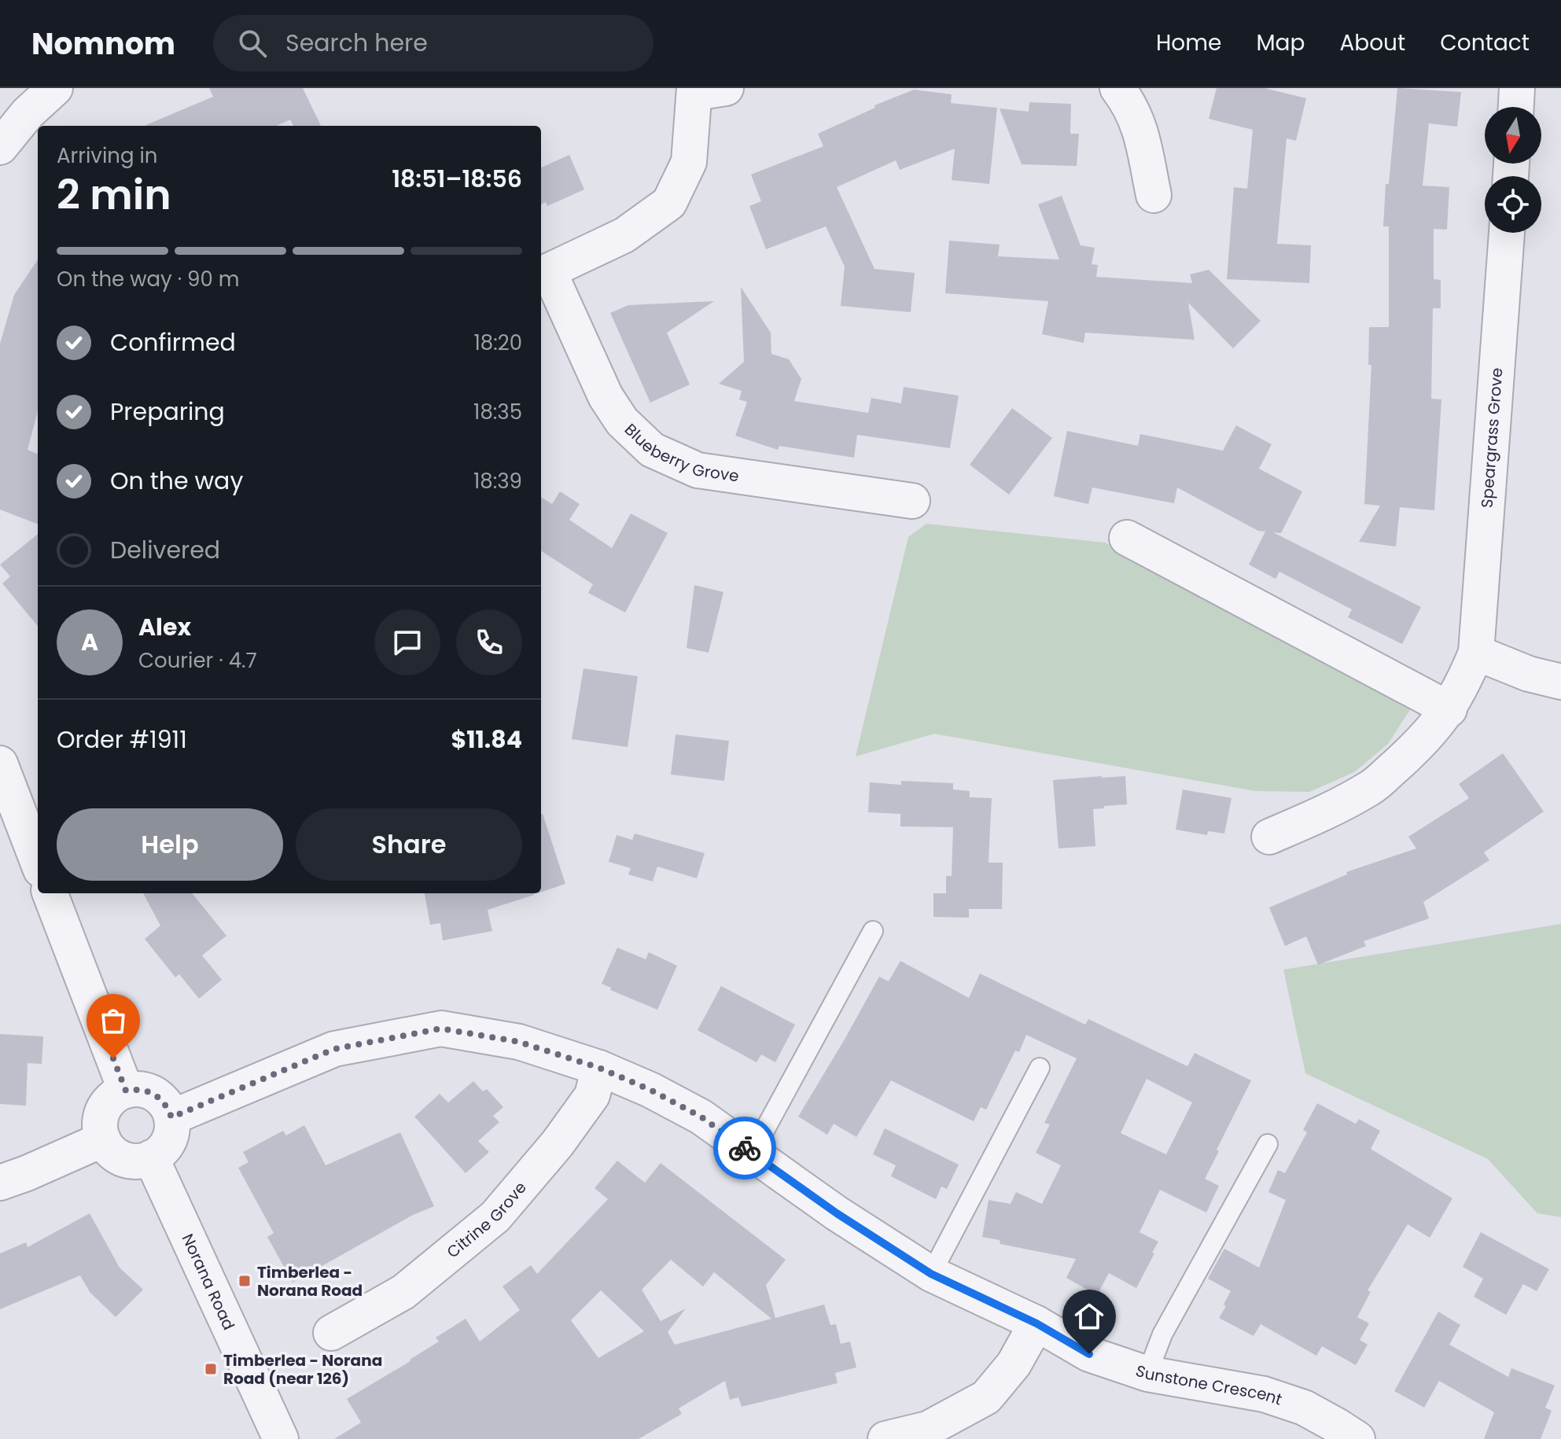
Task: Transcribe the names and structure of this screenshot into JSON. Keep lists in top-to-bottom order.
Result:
{
  "streets": {
    "street": [
      "Speargrass Grove",
      "Blueberry Grove",
      "Citrine Grove",
      "Norana Road",
      "Sunstone Crescent"
    ]
  },
  "crossings": [
    ["Citrine Grove", "Sunstone Crescent"],
    ["Norana Road", "Sunstone Crescent"]
  ],
  "places": {
    "transit": ["Timberlea - Norana Road", "Timberlea - Norana Road (near 126)"]
  },
  "north": "bottom",
  "page": {
    "header": "Nomnom",
    "search": "Search here",
    "nav": [
      "Home",
      "Map",
      "About",
      "Contact"
    ],
    "heading": ["2 min", "Arriving in", "18:51–18:56"],
    "panel": [
      "Alex",
      "Courier · 4.7",
      "Order #1911",
      "$11.84"
    ],
    "bar": "On the way · 90 m",
    "list": [
      ["Confirmed", "18:20"],
      ["Preparing", "18:35"],
      ["On the way", "18:39"],
      "Delivered"
    ],
    "round": "A",
    "buttons": ["Help", "Share"]
  }
}
